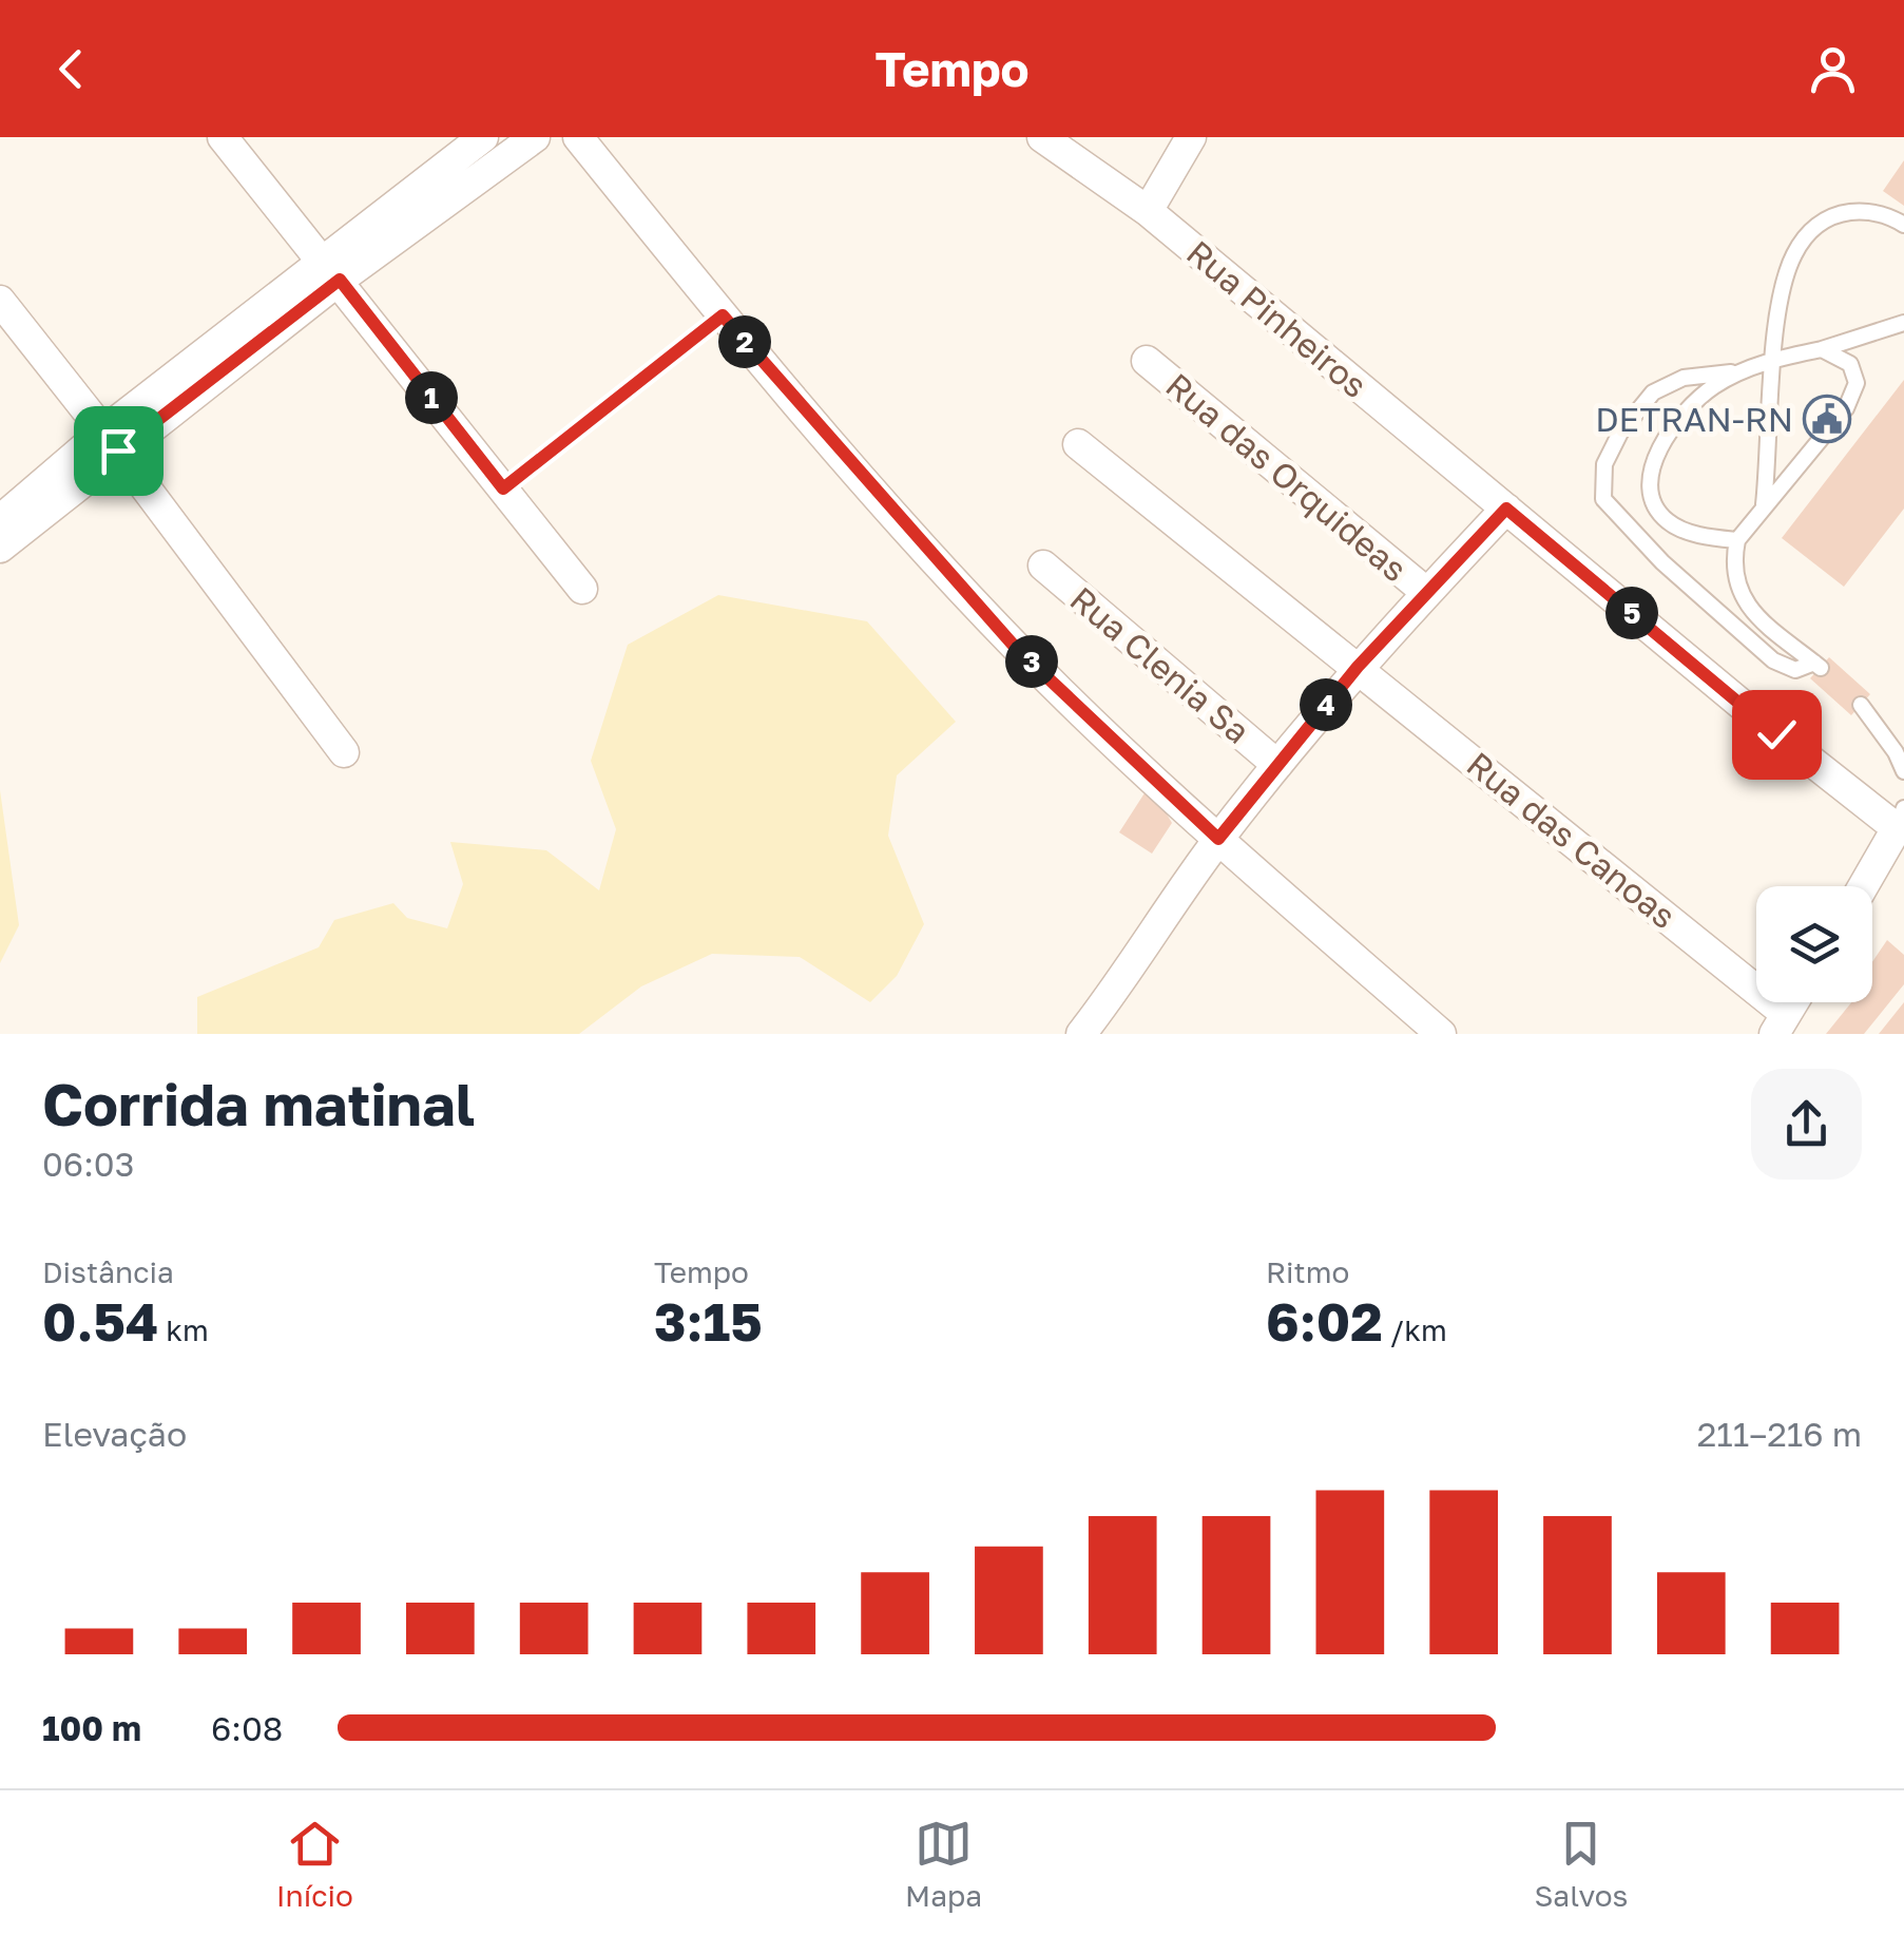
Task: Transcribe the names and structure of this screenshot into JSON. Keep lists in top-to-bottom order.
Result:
{
  "streets": {
    "street": [
      "Rua Pinheiros",
      "Rua das Orquideas",
      "Rua Clenia Sa",
      "Rua das Canoas"
    ]
  },
  "places": {
    "public building": ["DETRAN-RN"]
  },
  "page": {
    "header": "Tempo",
    "pins": [
      "2",
      "1",
      "5",
      "3",
      "4"
    ],
    "heading": ["Corrida matinal", "06:03"],
    "stats": [
      ["Distância", "0.54 km"],
      ["Tempo", "3:15"],
      ["Ritmo", "6:02 /km"]
    ],
    "chart": ["Elevação", "211–216 m"],
    "list": [
      {
        "name": "100 m",
        "note": "6:08"
      }
    ],
    "tabs": ["Início", "Mapa", "Salvos"]
  }
}
